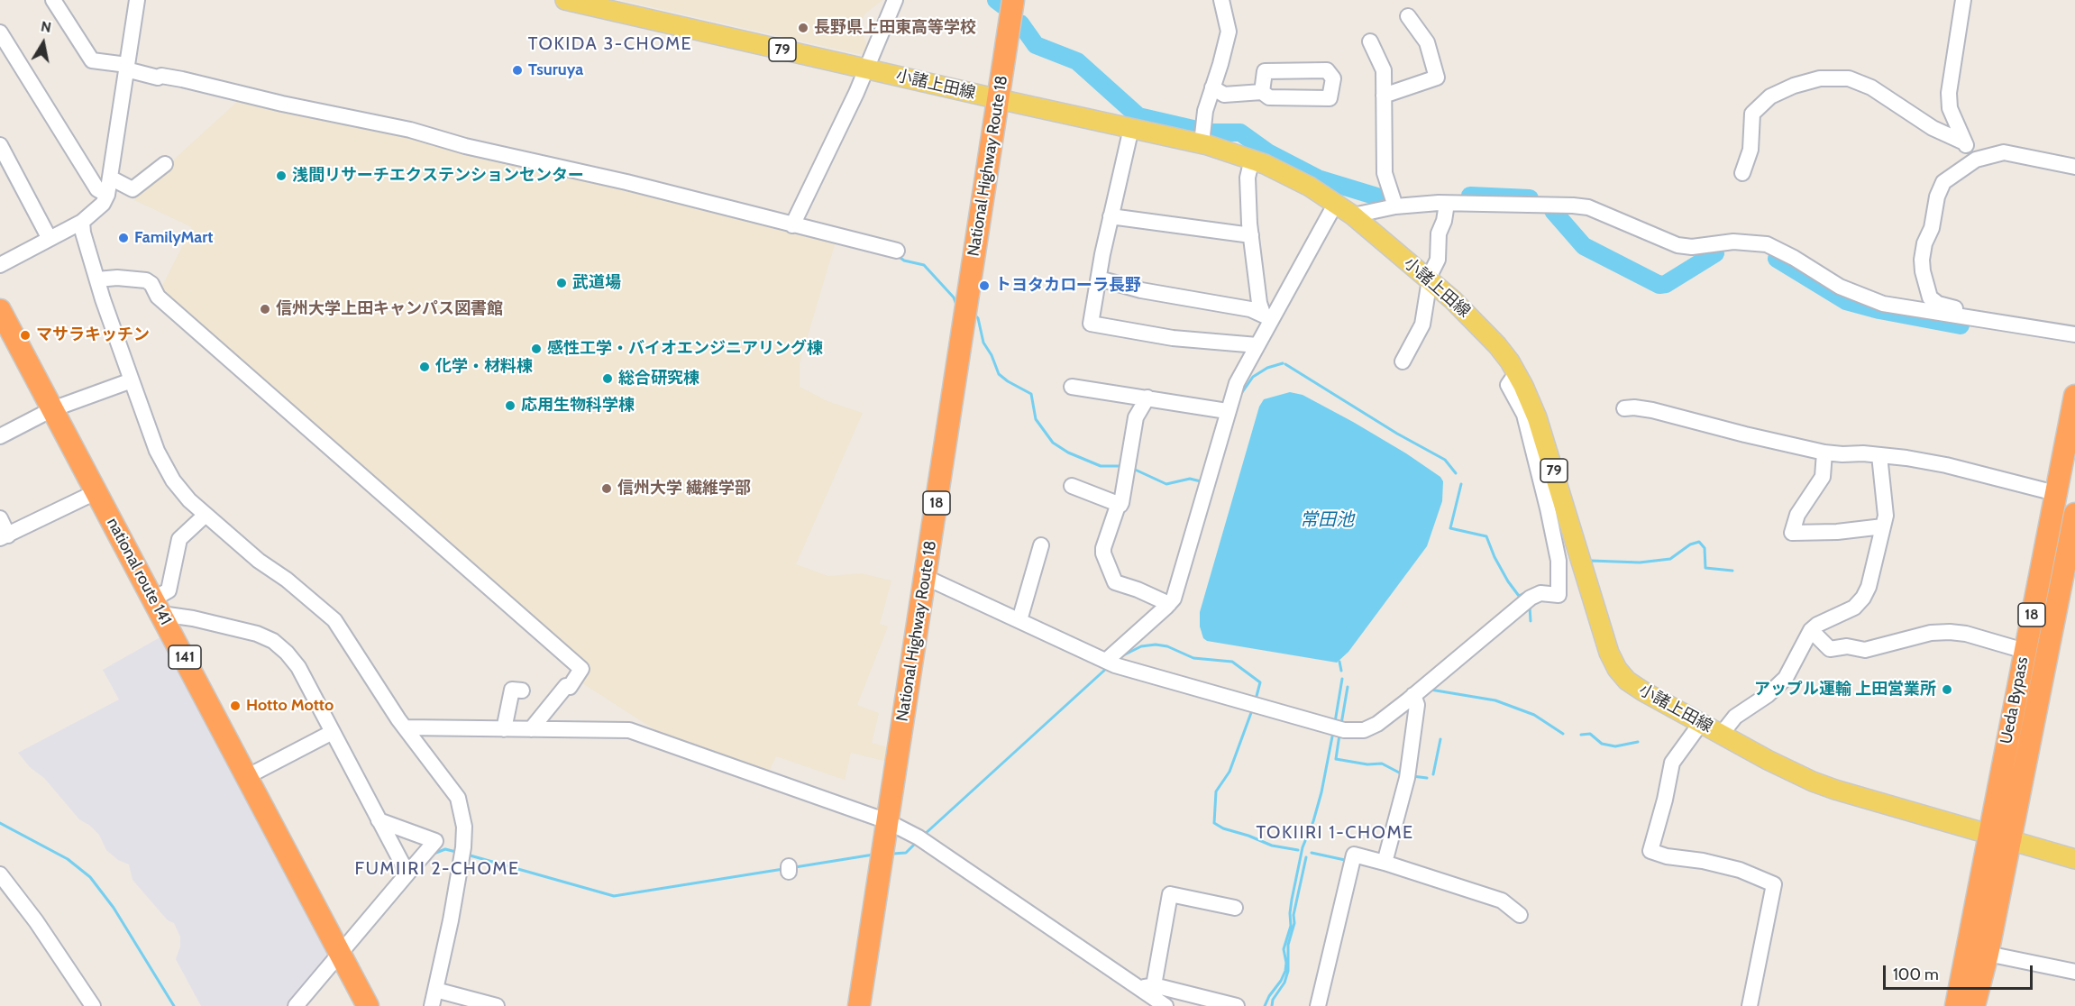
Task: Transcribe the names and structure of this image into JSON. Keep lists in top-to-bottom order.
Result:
{
  "streets": {
    "highway": [
      "National Highway Route 18",
      "18",
      "national route 141",
      "141",
      "Ueda Bypass"
    ],
    "main road": ["79", "小諸上田線"]
  },
  "crossings": [
    ["小諸上田線", "National Highway Route 18"],
    ["小諸上田線", "Ueda Bypass"]
  ],
  "districts": ["TOKIDA 3-CHOME", "TOKIIRI 1-CHOME", "FUMIIRI 2-CHOME"],
  "water": ["常田池"],
  "places": [
    "長野県上田東高等学校",
    "Tsuruya",
    "浅間リサーチエクステンションセンター",
    "FamilyMart",
    "武道場",
    "トヨタカローラ長野",
    "信州大学上田キャンパス図書館",
    "マサラキッチン",
    "感性工学・バイオエンジニアリング棟",
    "化学・材料棟",
    "総合研究棟",
    "応用生物科学棟",
    "信州大学 繊維学部",
    "アップル運輸 上田営業所",
    "Hotto Motto"
  ],
  "scale_bar": "100 m",
  "north": "top"
}
